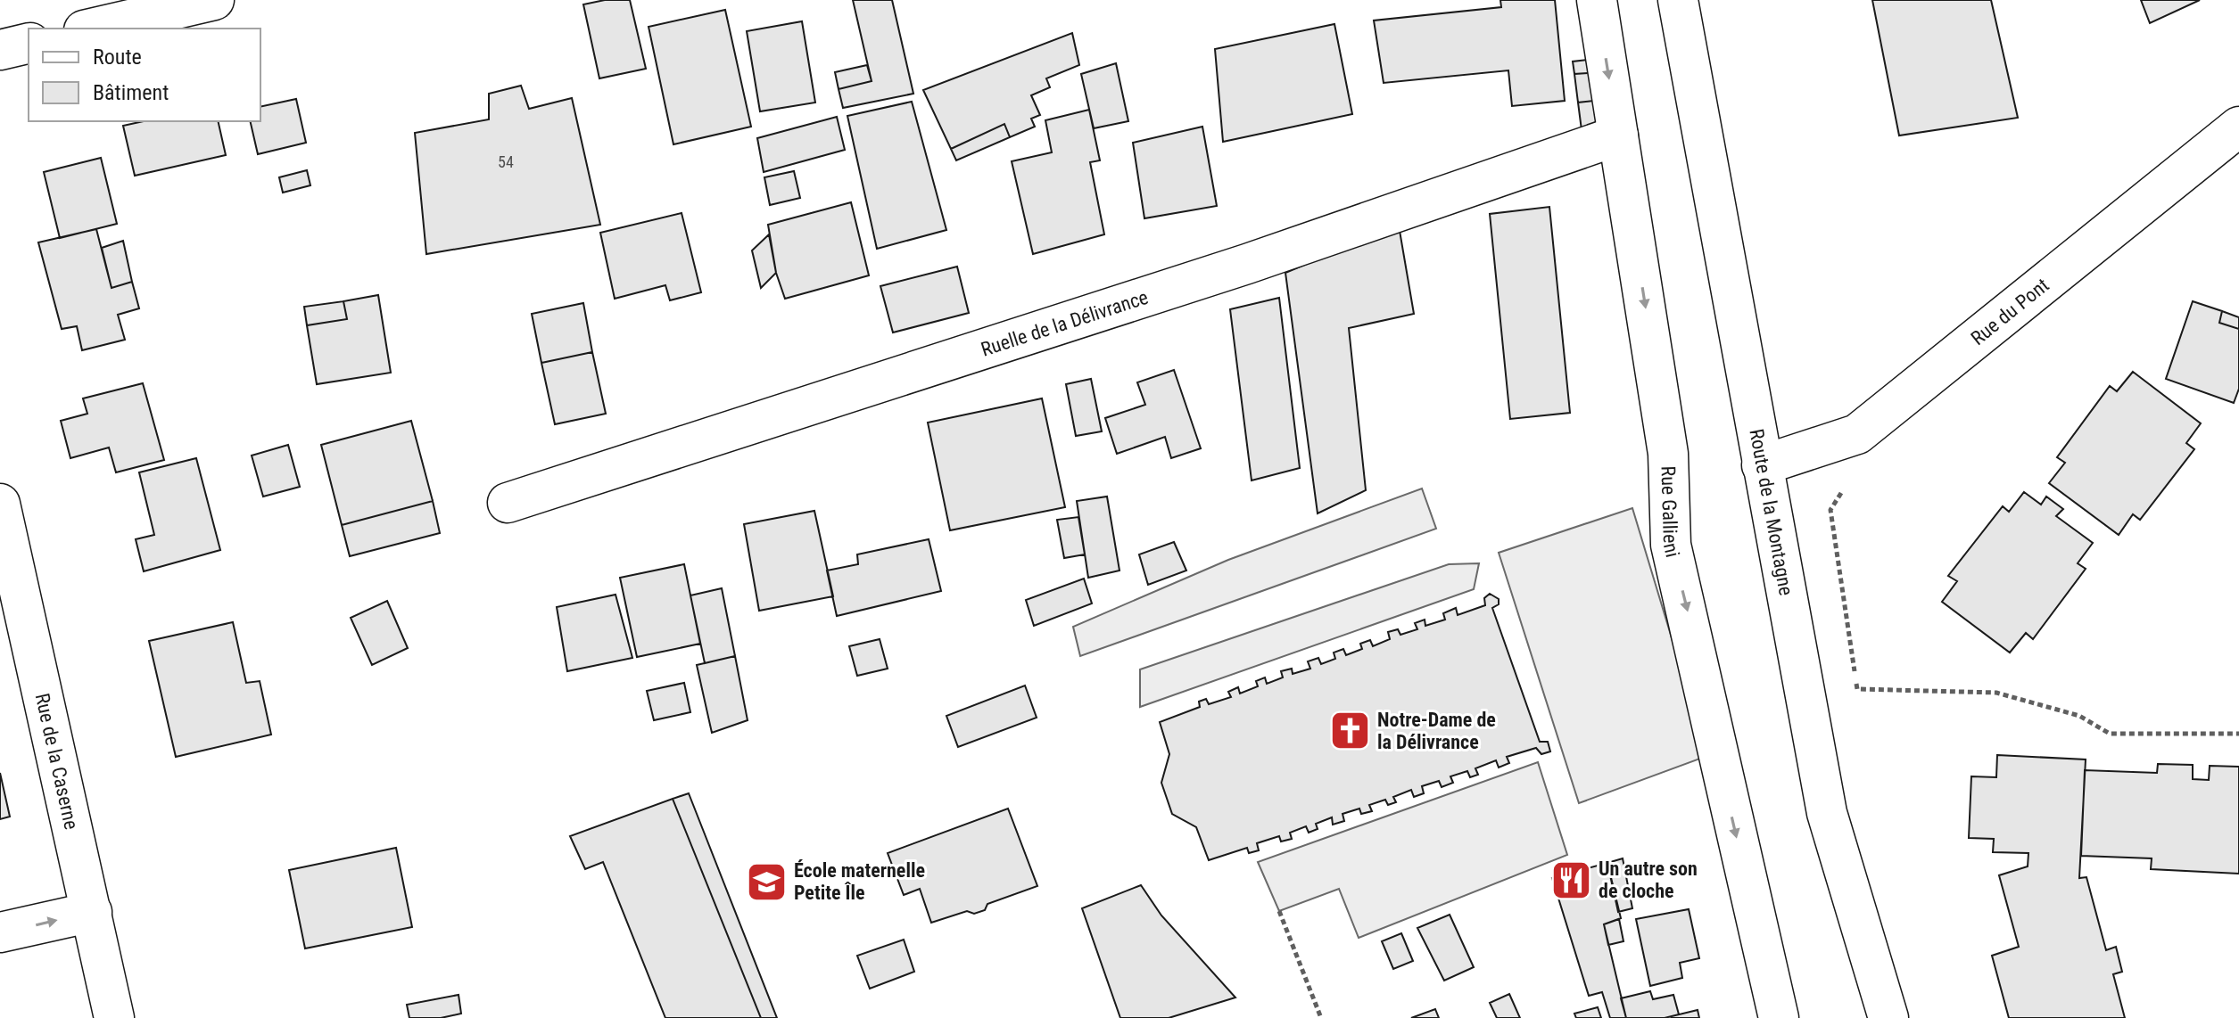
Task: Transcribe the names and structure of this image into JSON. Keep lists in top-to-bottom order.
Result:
{
  "streets": {
    "street": [
      "Rue du Pont",
      "Ruelle de la Délivrance",
      "Rue Gallieni",
      "Route de la Montagne",
      "Rue de la Caserne"
    ]
  },
  "crossings": [
    ["Rue du Pont", "Route de la Montagne"],
    ["Ruelle de la Délivrance", "Rue Gallieni"]
  ],
  "one_way": ["Rue Gallieni"],
  "places": {
    "church": ["Notre-Dame de la Délivrance"],
    "restaurant": ["Un autre son de cloche"],
    "school or university": ["École maternelle Petite Île"]
  },
  "house_numbers": ["54"],
  "legend": ["Route", "Bâtiment"]
}
